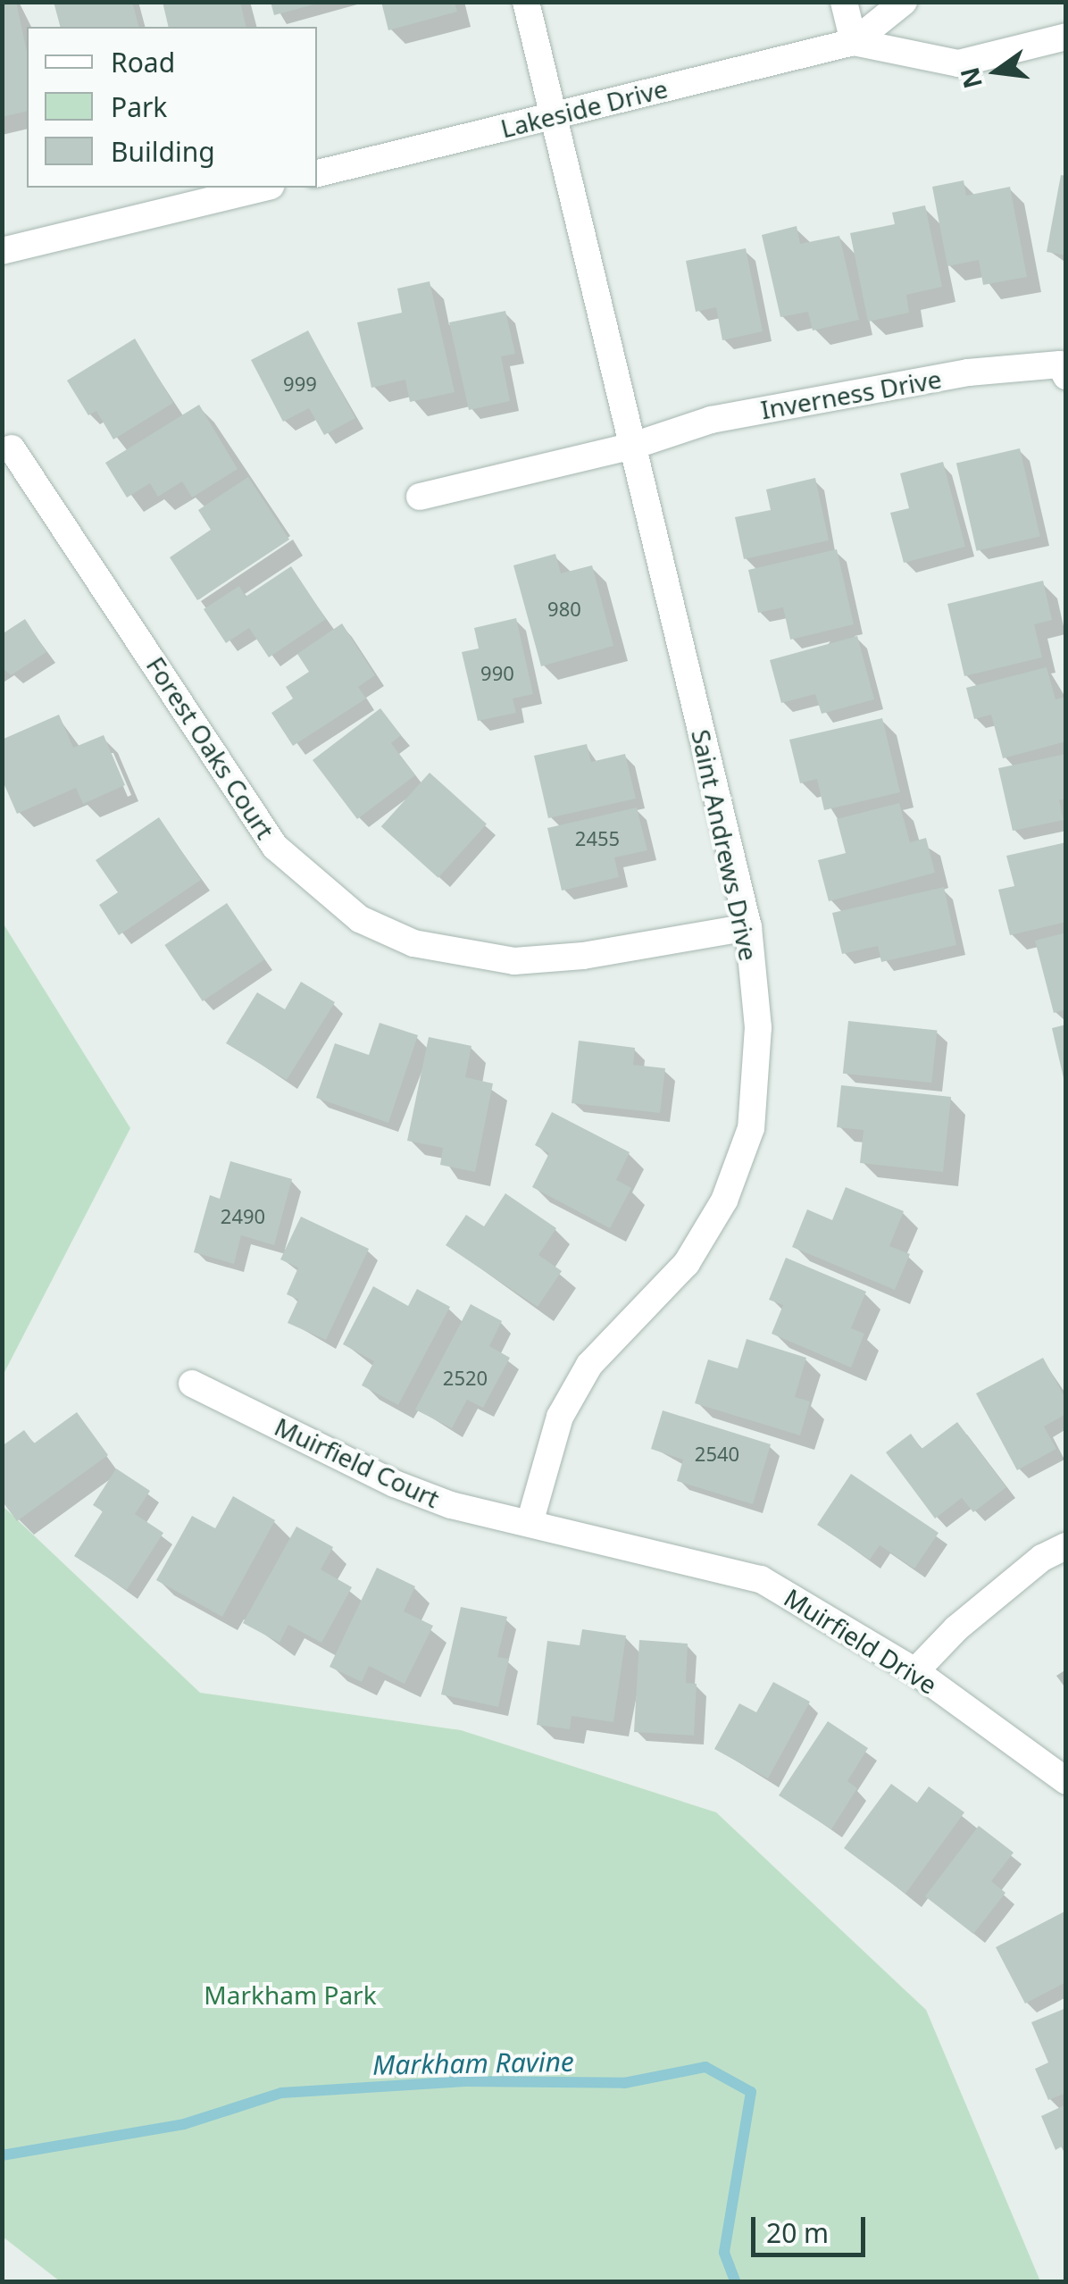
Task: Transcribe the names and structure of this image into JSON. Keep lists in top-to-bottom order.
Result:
{
  "streets": {
    "street": [
      "Lakeside Drive",
      "Inverness Drive",
      "Forest Oaks Court",
      "Saint Andrews Drive",
      "Muirfield Court",
      "Muirfield Drive"
    ]
  },
  "crossings": [
    ["Lakeside Drive", "Saint Andrews Drive"],
    ["Inverness Drive", "Saint Andrews Drive"],
    ["Forest Oaks Court", "Saint Andrews Drive"],
    ["Saint Andrews Drive", "Muirfield Court"],
    ["Saint Andrews Drive", "Muirfield Drive"],
    ["Muirfield Court", "Muirfield Drive"]
  ],
  "water": ["Markham Ravine"],
  "parks": ["Markham Park"],
  "house_numbers": [
    "999",
    "980",
    "990",
    "2455",
    "2490",
    "2520",
    "2540"
  ],
  "legend": ["Road", "Park", "Building"],
  "scale_bar": "20 m",
  "north": "left"
}
